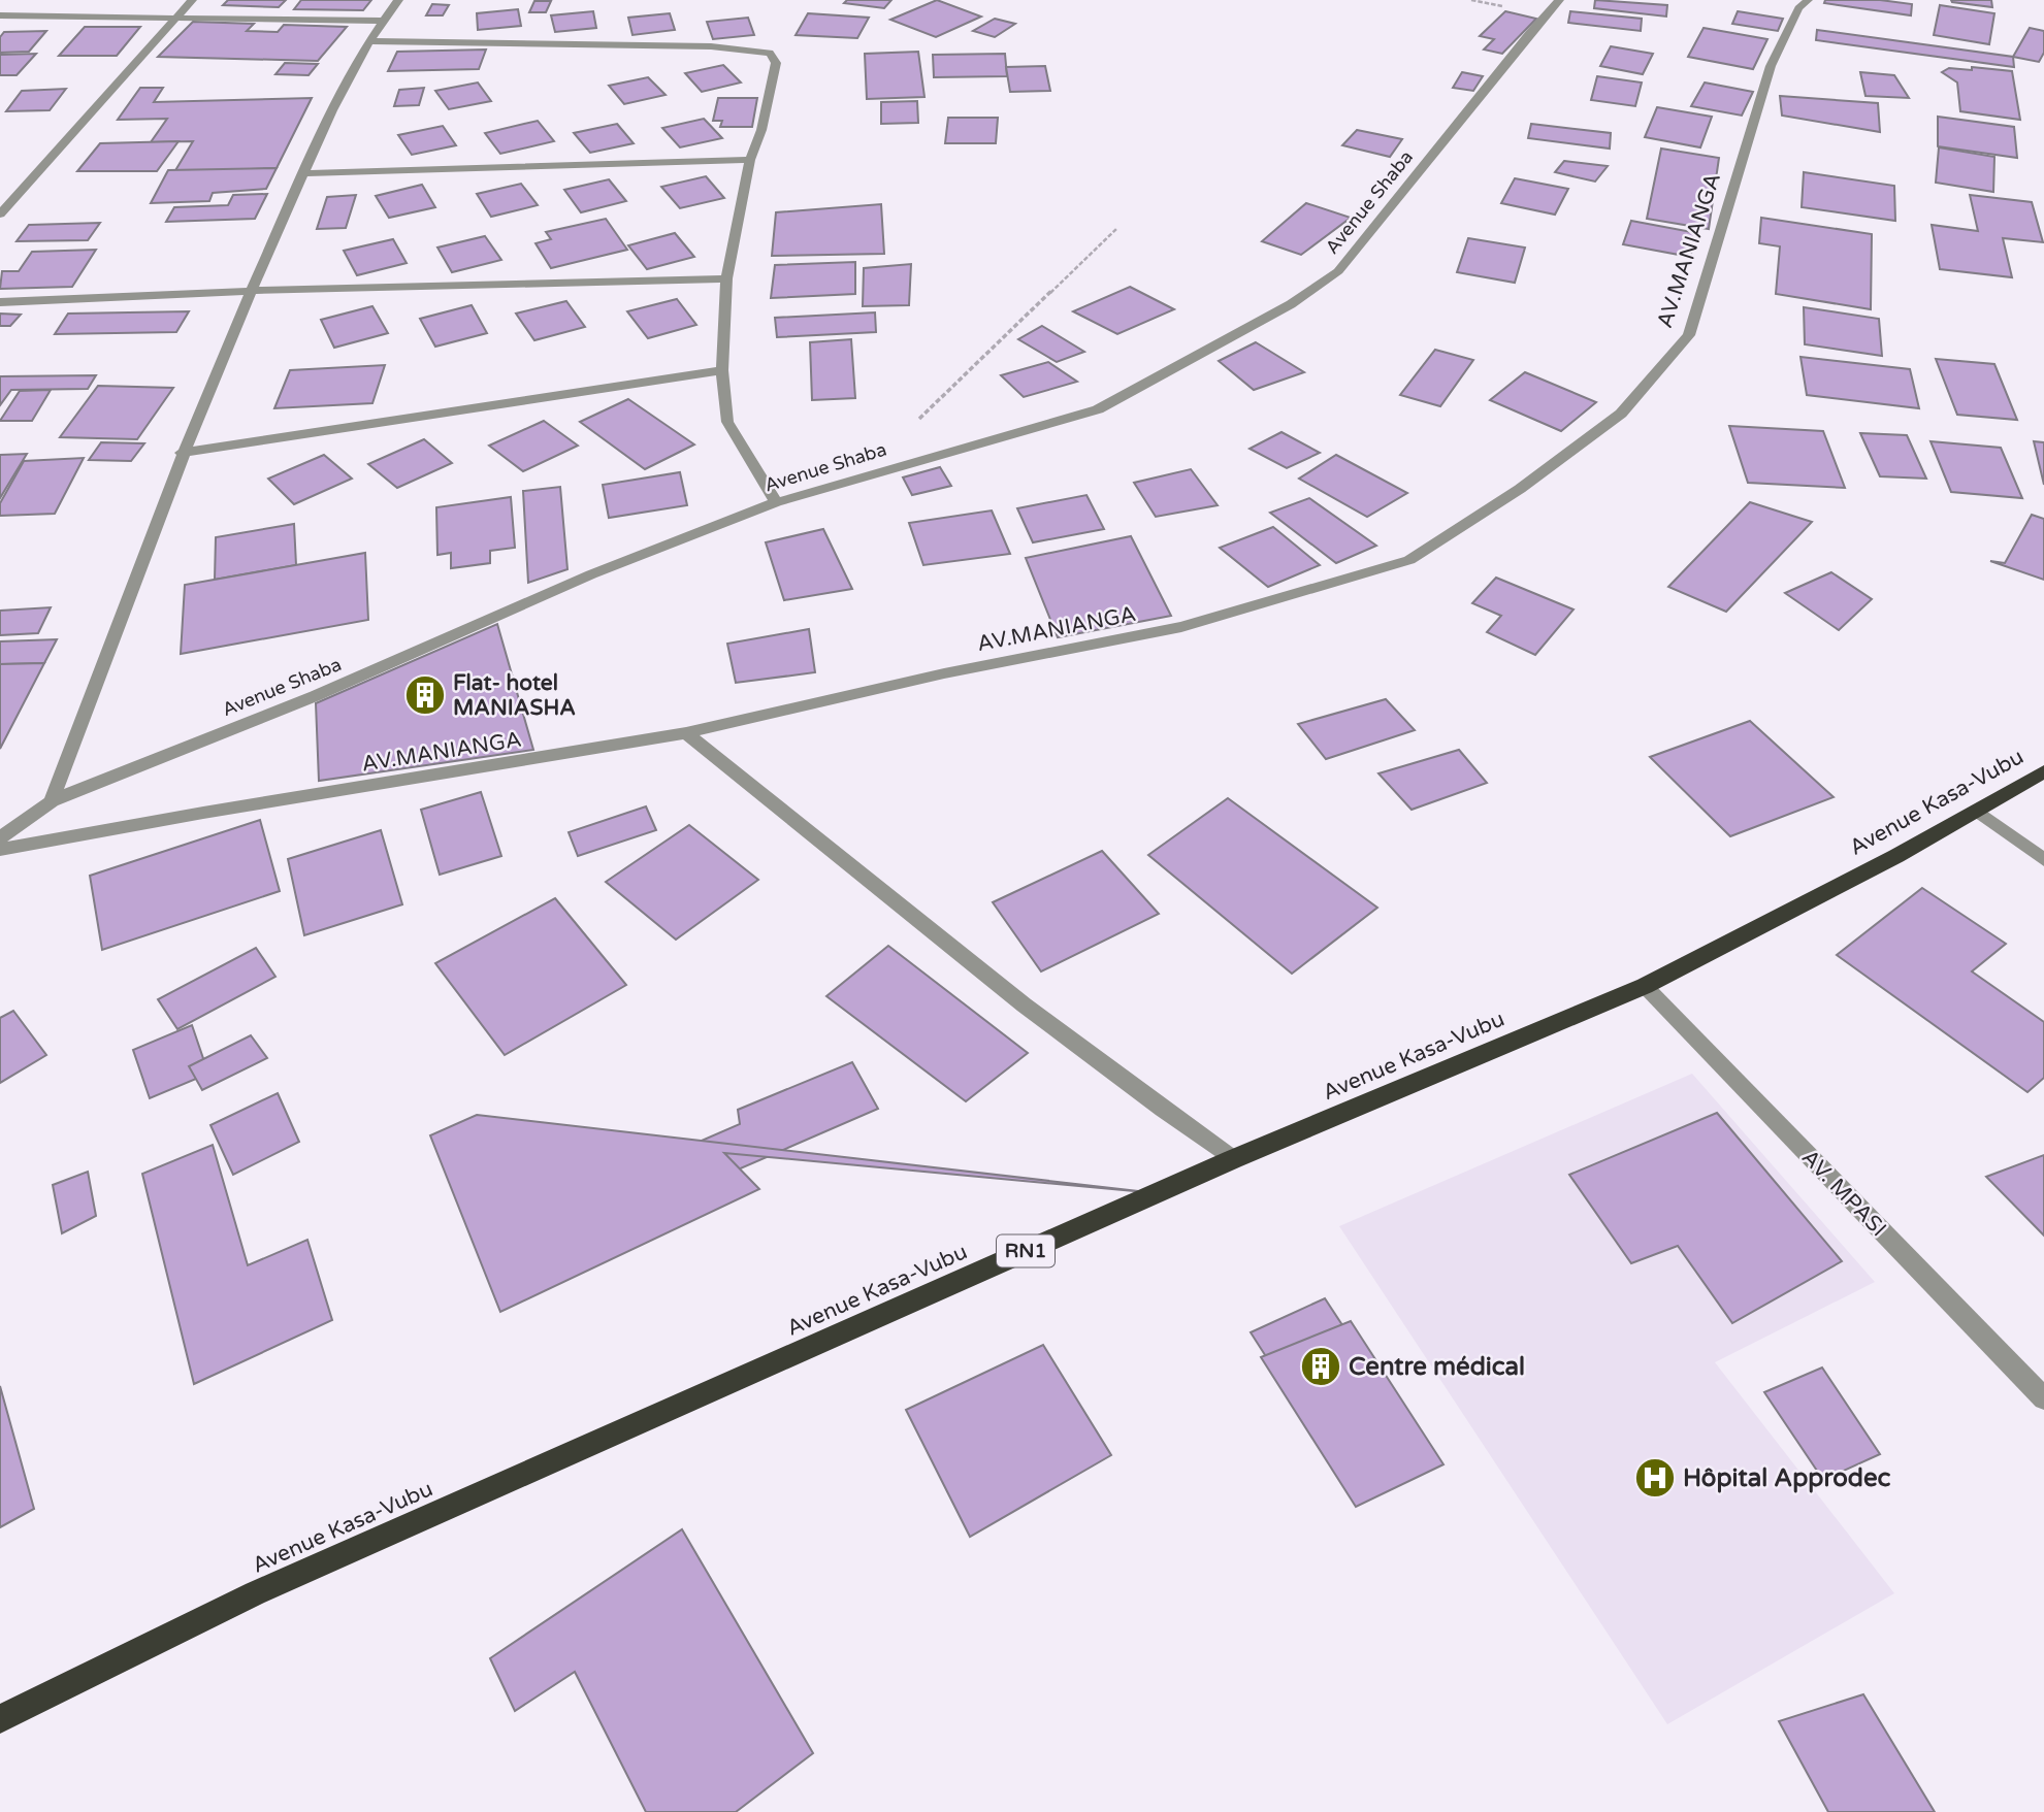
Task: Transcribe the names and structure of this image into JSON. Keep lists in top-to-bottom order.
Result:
{
  "streets": {
    "highway": ["Avenue Kasa-Vubu", "RN1"],
    "street": ["Avenue Shaba", "AV.MANIANGA", "AV. MPASI"]
  },
  "crossings": [
    ["Avenue Kasa-Vubu", "AV. MPASI"]
  ],
  "places": {
    "building": ["Flat- hotel MANIASHA", "Centre médical"],
    "hospital": ["Hôpital Approdec"]
  }
}
